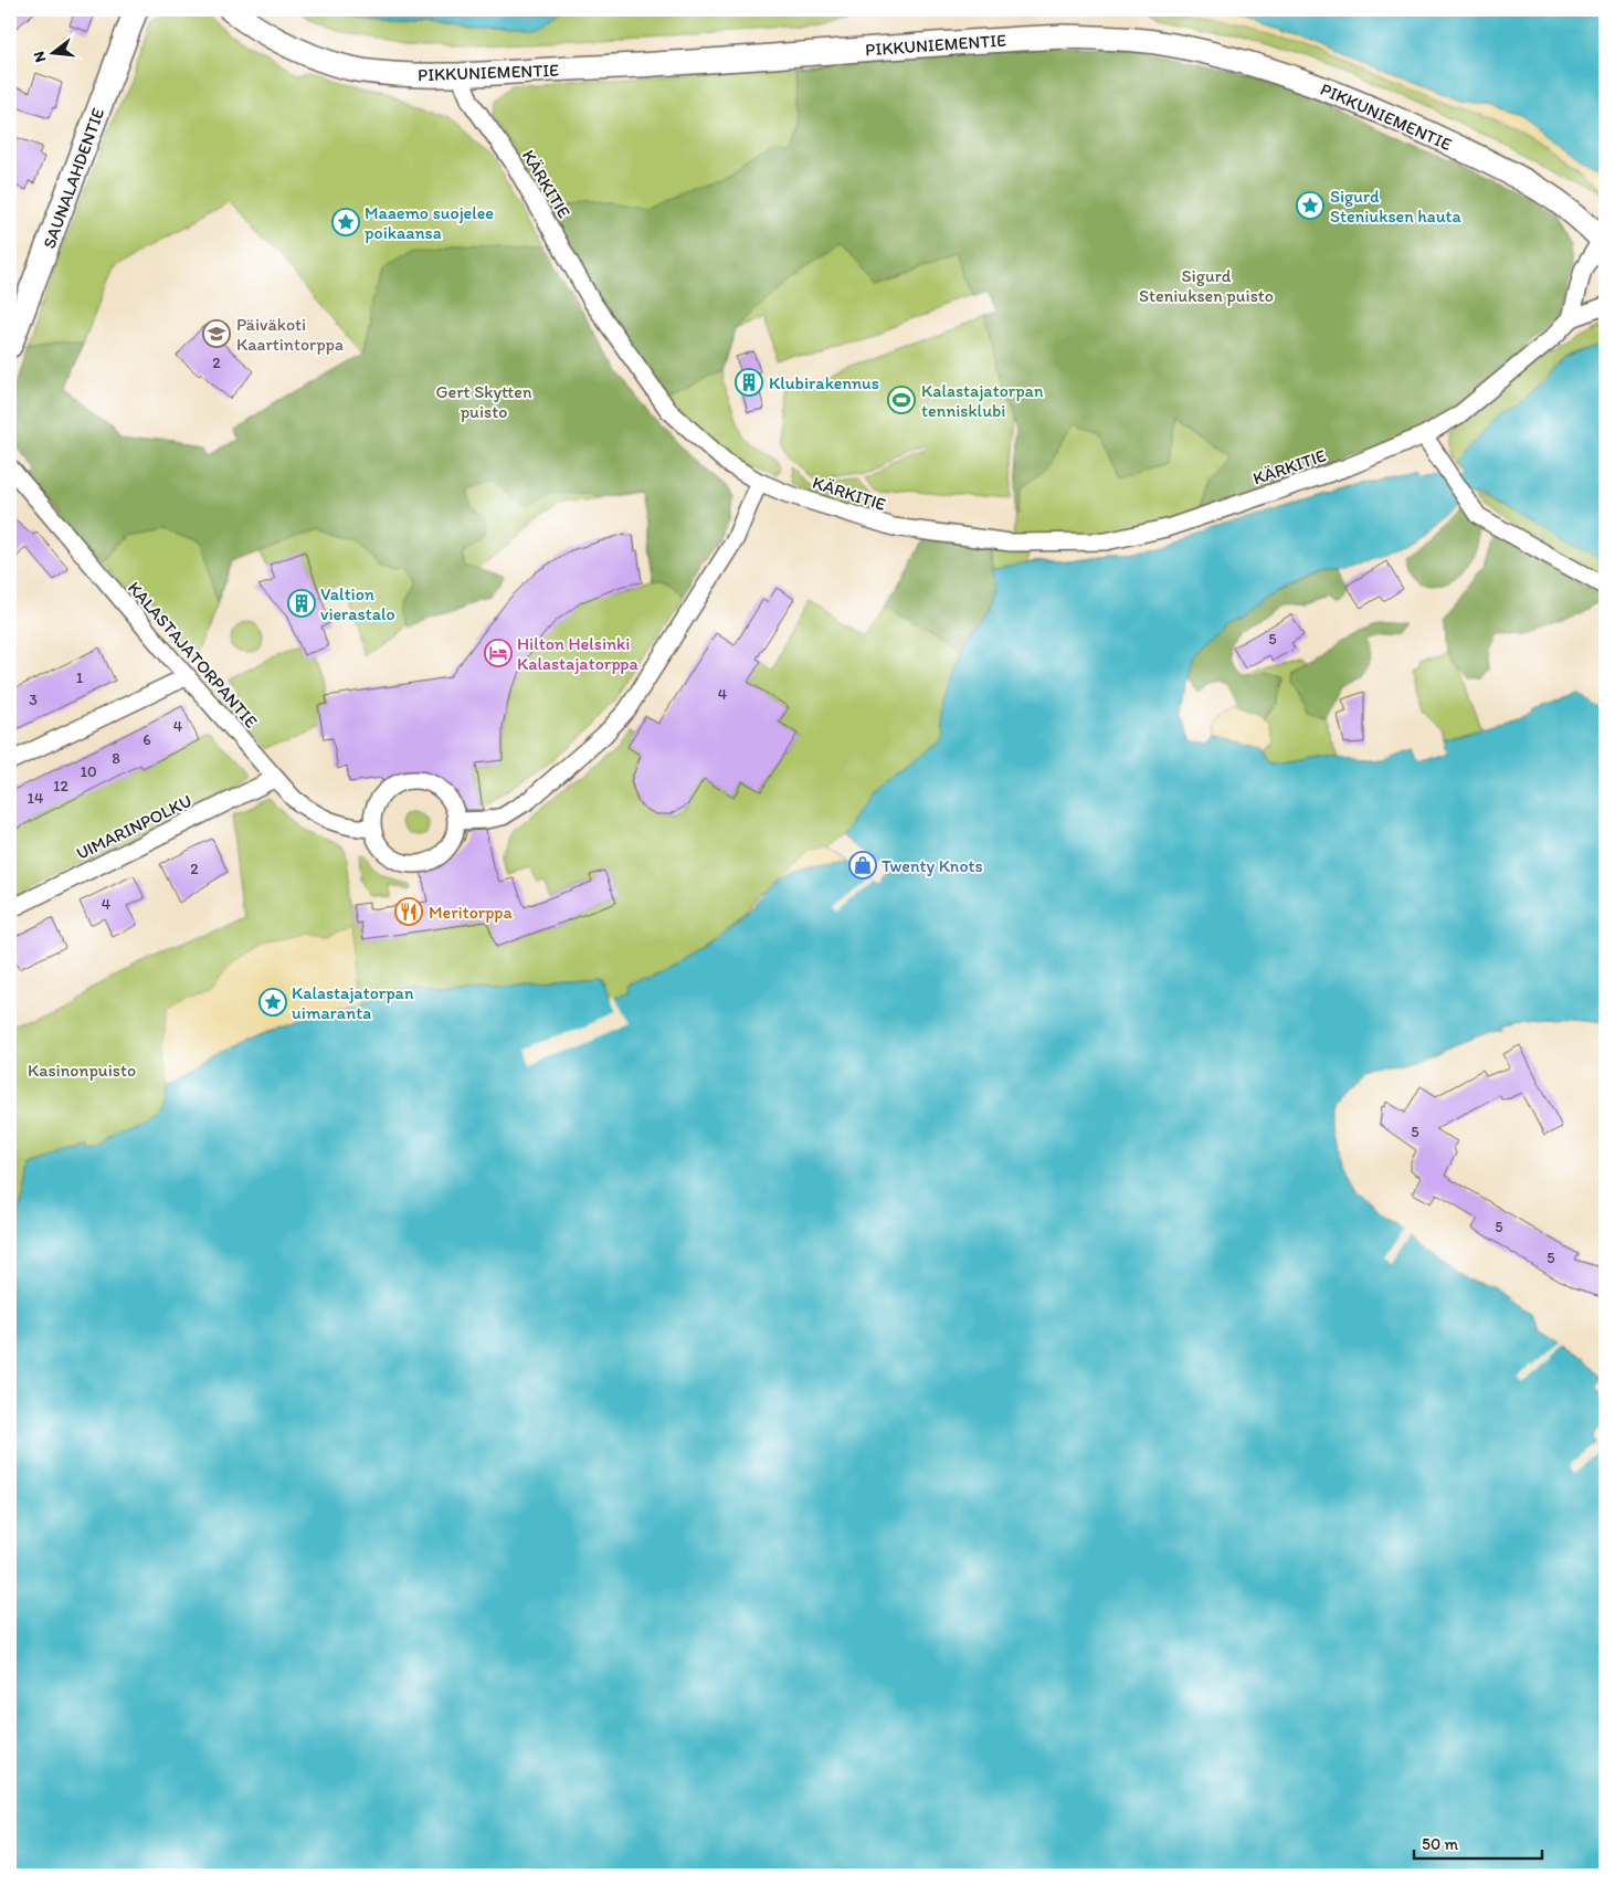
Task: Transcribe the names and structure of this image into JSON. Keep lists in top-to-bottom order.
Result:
{
  "streets": {
    "main road": ["PIKKUNIEMENTIE", "SAUNALAHDENTIE"],
    "street": ["KÄRKITIE", "KALASTAJATORPANTIE", "UIMARINPOLKU"]
  },
  "crossings": [
    ["PIKKUNIEMENTIE", "KÄRKITIE"],
    ["KALASTAJATORPANTIE", "UIMARINPOLKU"]
  ],
  "parks": ["Sigurd Steniuksen puisto", "Gert Skytten puisto", "Kasinonpuisto"],
  "places": {
    "place": ["Sigurd Steniuksen hauta", "Maaemo suojelee poikaansa", "Kalastajatorpan uimaranta"],
    "school or university": ["Päiväkoti Kaartintorppa"],
    "building": ["Klubirakennus", "Valtion vierastalo"],
    "sports": ["Kalastajatorpan tennisklubi"],
    "hotel": ["Hilton Helsinki Kalastajatorppa"],
    "shop": ["Twenty Knots"],
    "restaurant": ["Meritorppa"]
  },
  "house_numbers": [
    "2",
    "5",
    "1",
    "4",
    "3",
    "4",
    "6",
    "8",
    "10",
    "12",
    "14",
    "2",
    "4",
    "5",
    "5",
    "5"
  ],
  "scale_bar": "50 m",
  "north": "left"
}
